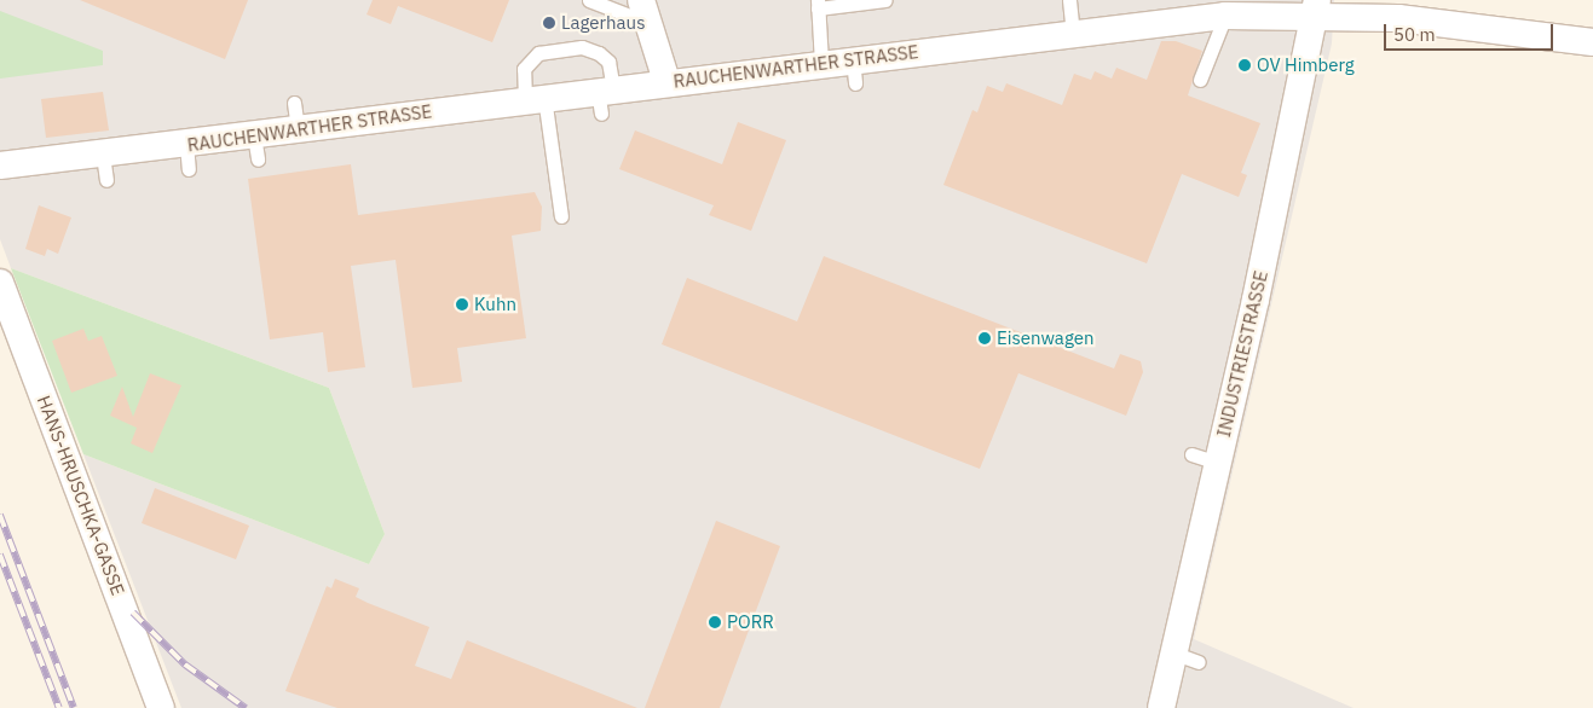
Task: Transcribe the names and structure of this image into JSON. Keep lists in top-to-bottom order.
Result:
{
  "streets": {
    "street": ["RAUCHENWARTHER STRASSE", "INDUSTRIESTRASSE", "HANS-HRUSCHKA-GASSE"]
  },
  "crossings": [
    ["RAUCHENWARTHER STRASSE", "INDUSTRIESTRASSE"]
  ],
  "places": [
    "Lagerhaus",
    "OV Himberg",
    "Kuhn",
    "Eisenwagen",
    "PORR"
  ],
  "scale_bar": "50 m"
}
